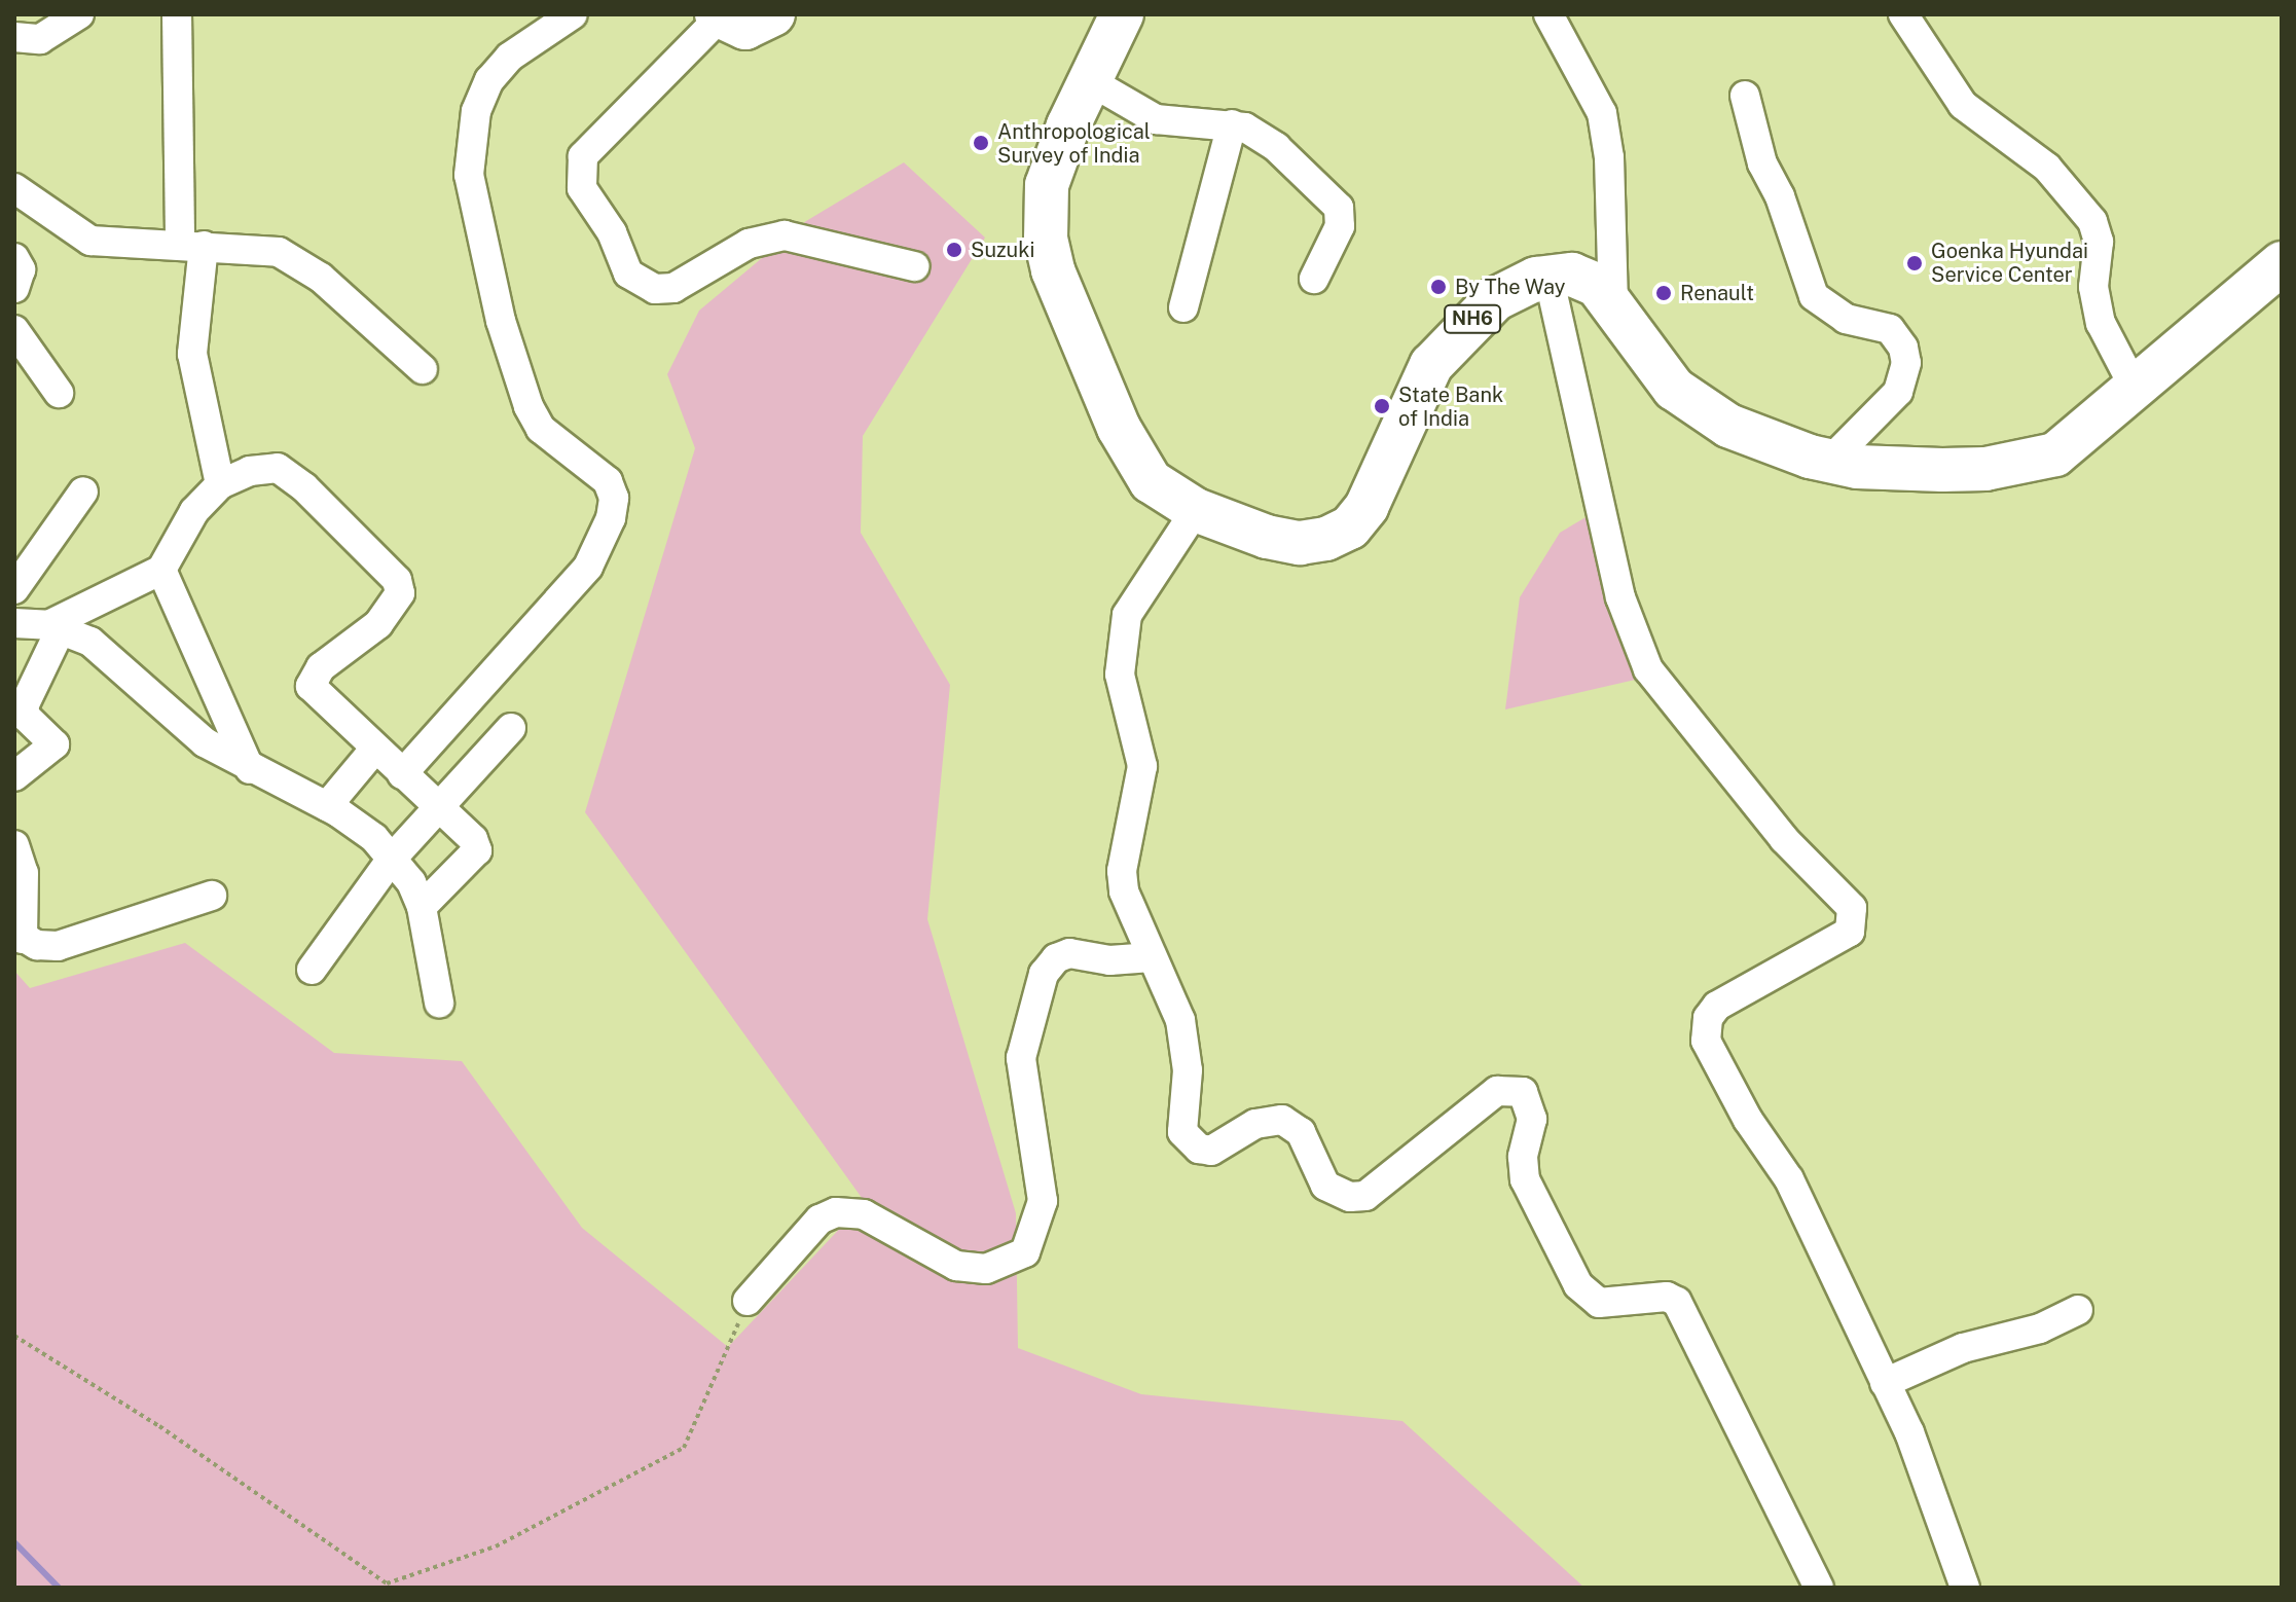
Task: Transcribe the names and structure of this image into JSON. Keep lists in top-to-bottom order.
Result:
{
  "streets": {
    "highway": ["NH6"]
  },
  "places": [
    "Anthropological Survey of India",
    "Suzuki",
    "Goenka Hyundai Service Center",
    "By The Way",
    "Renault",
    "State Bank of India"
  ]
}
